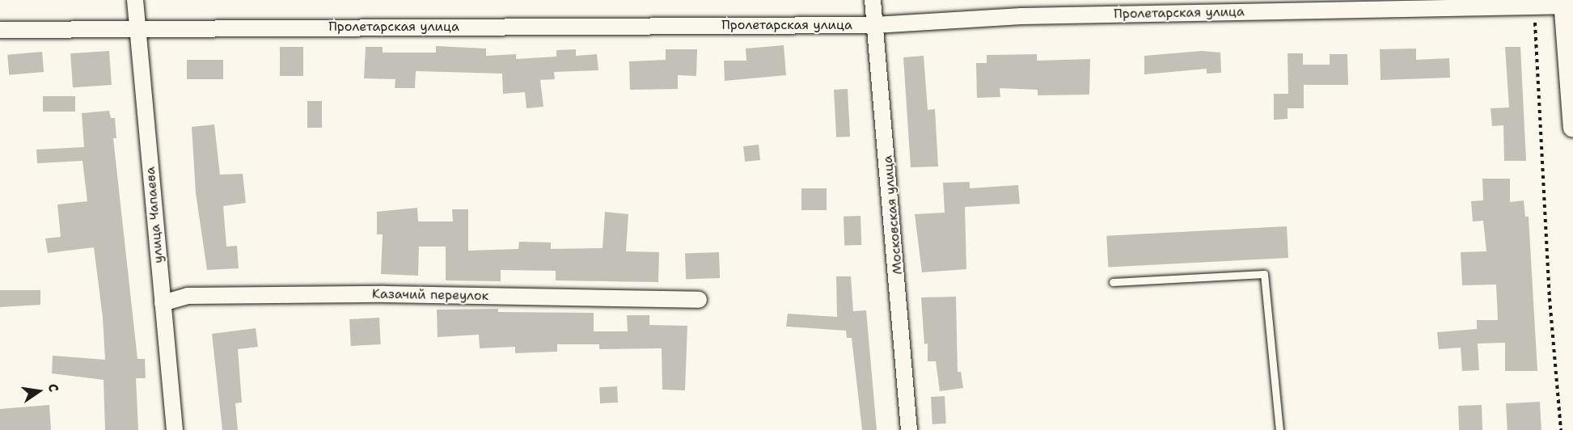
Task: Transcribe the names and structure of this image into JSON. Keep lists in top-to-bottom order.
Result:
{
  "streets": {
    "street": [
      "Пролетарская улица",
      "улица Чапаева",
      "Московская улица",
      "Казачий переулок"
    ]
  },
  "crossings": [
    ["Пролетарская улица", "улица Чапаева"],
    ["Пролетарская улица", "Московская улица"],
    ["улица Чапаева", "Казачий переулок"]
  ],
  "north": "right"
}
